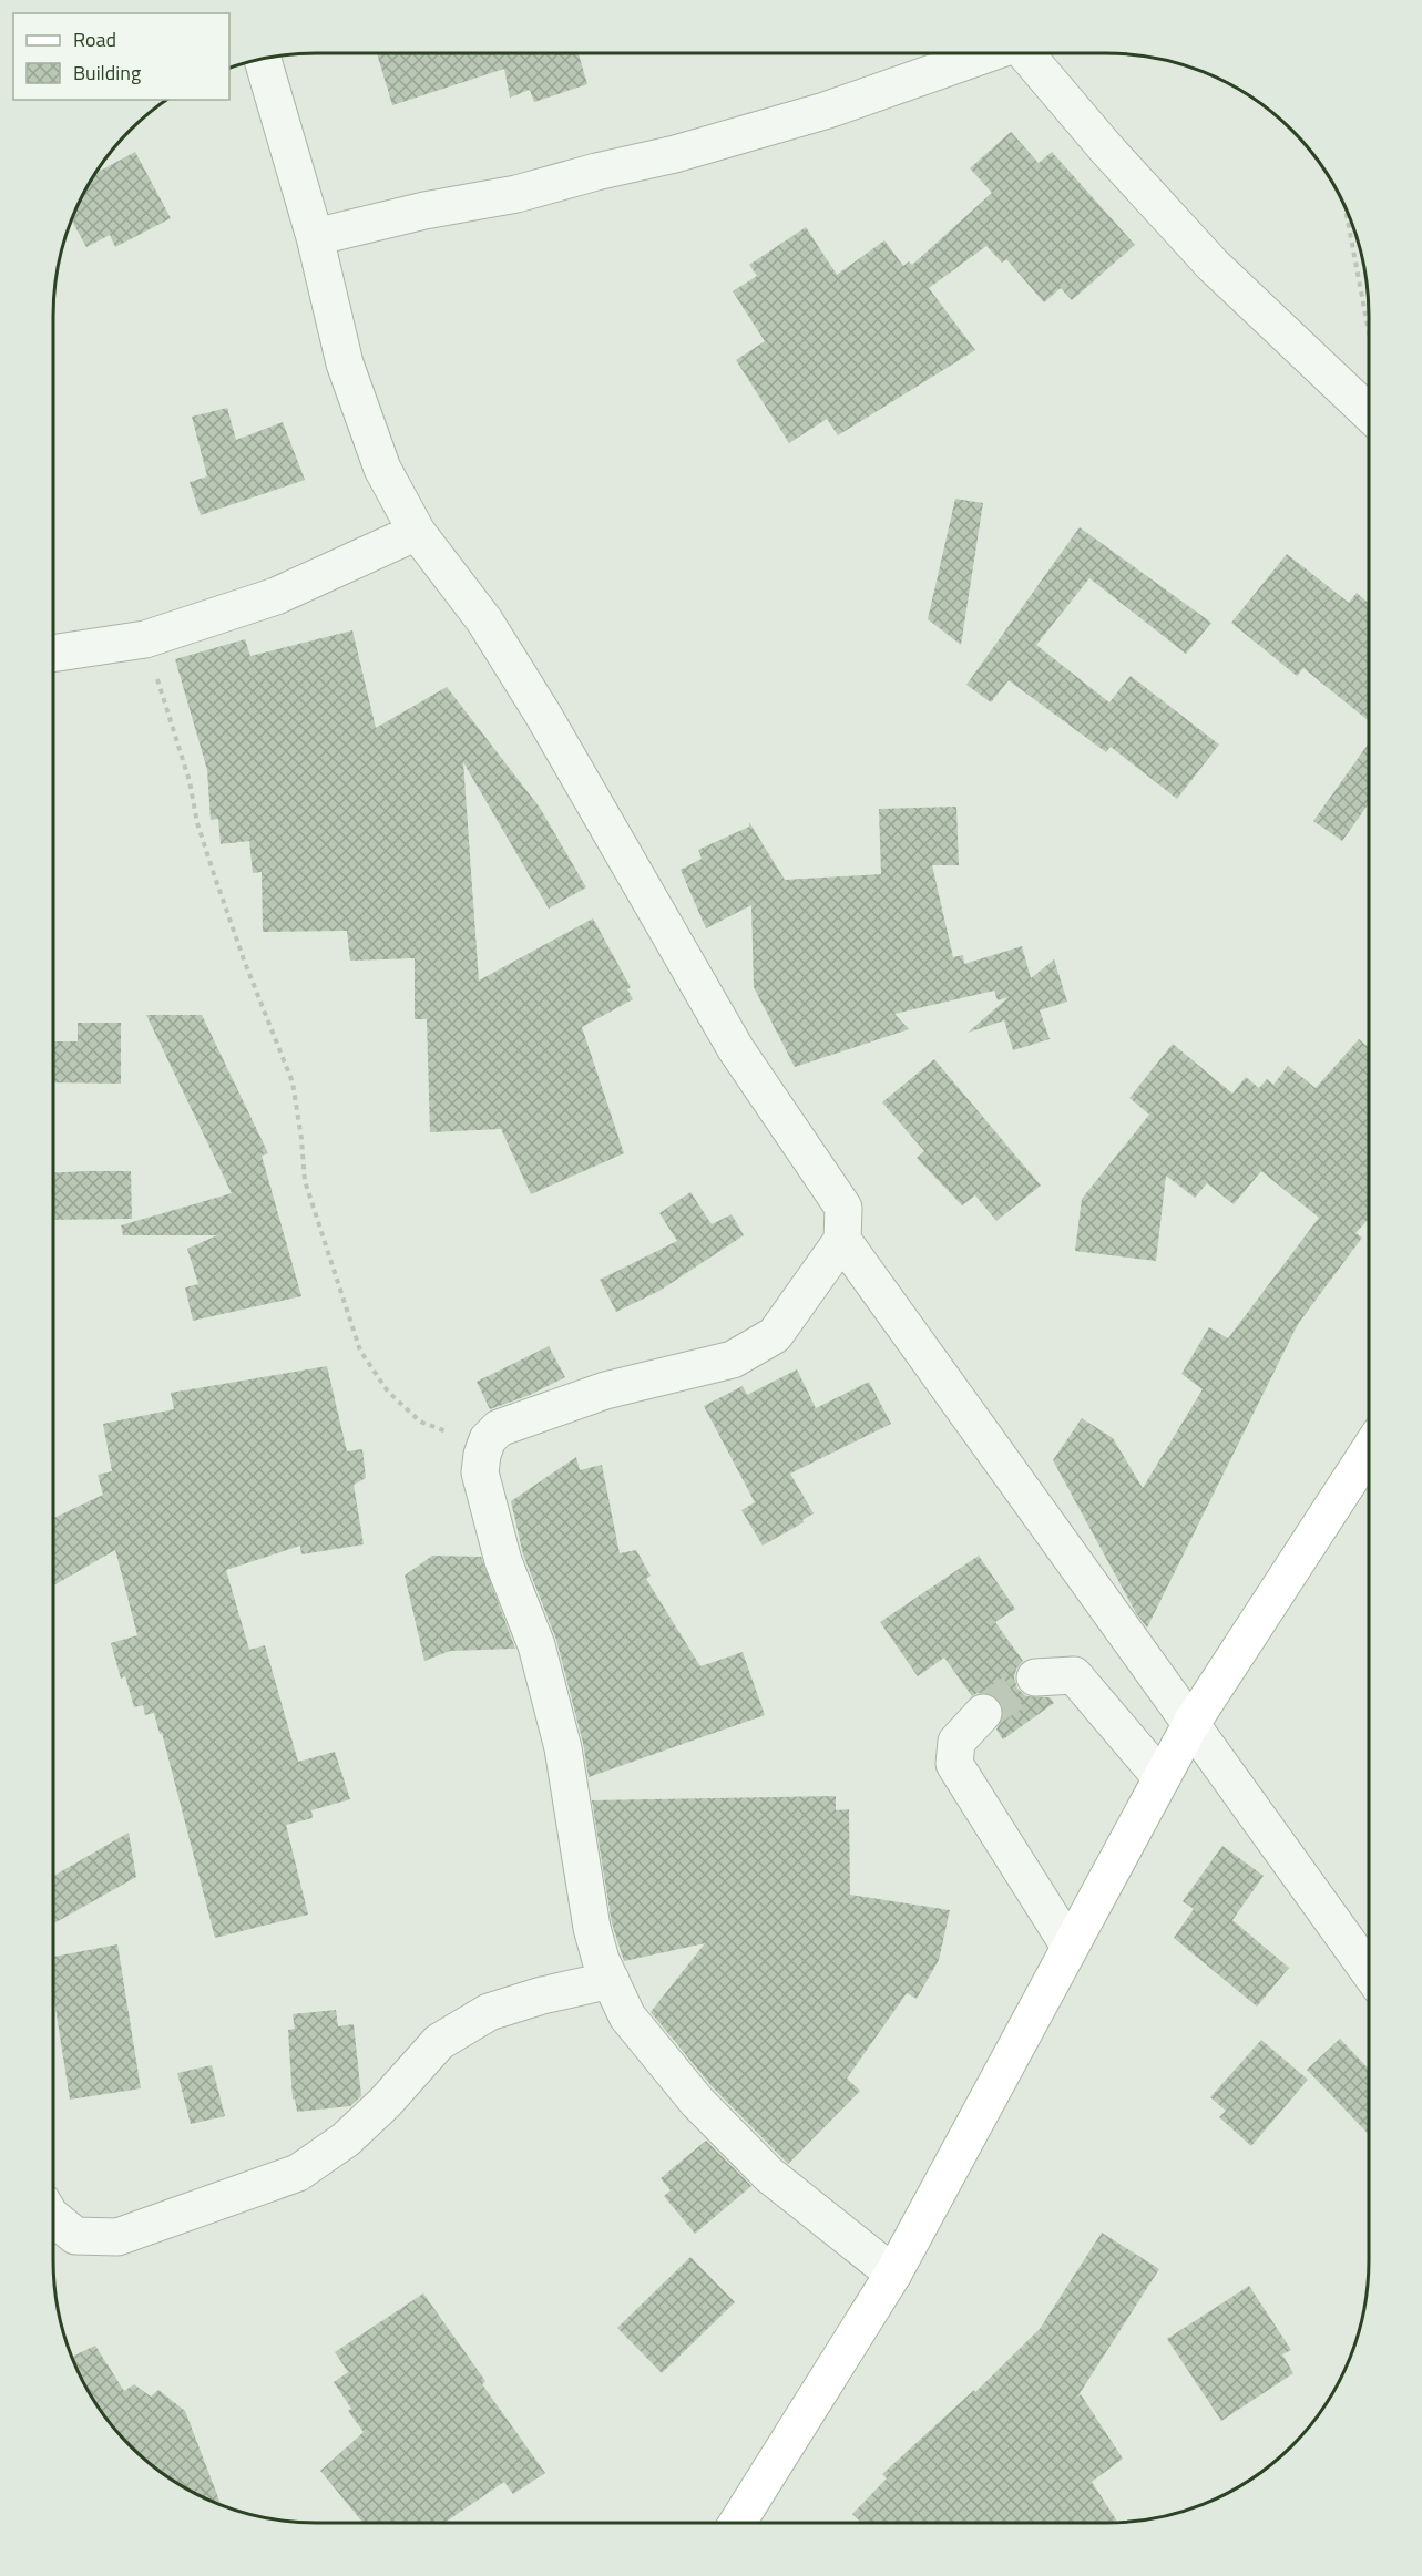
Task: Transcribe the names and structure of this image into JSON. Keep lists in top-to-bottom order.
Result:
{
  "legend": ["Road", "Building"]
}
